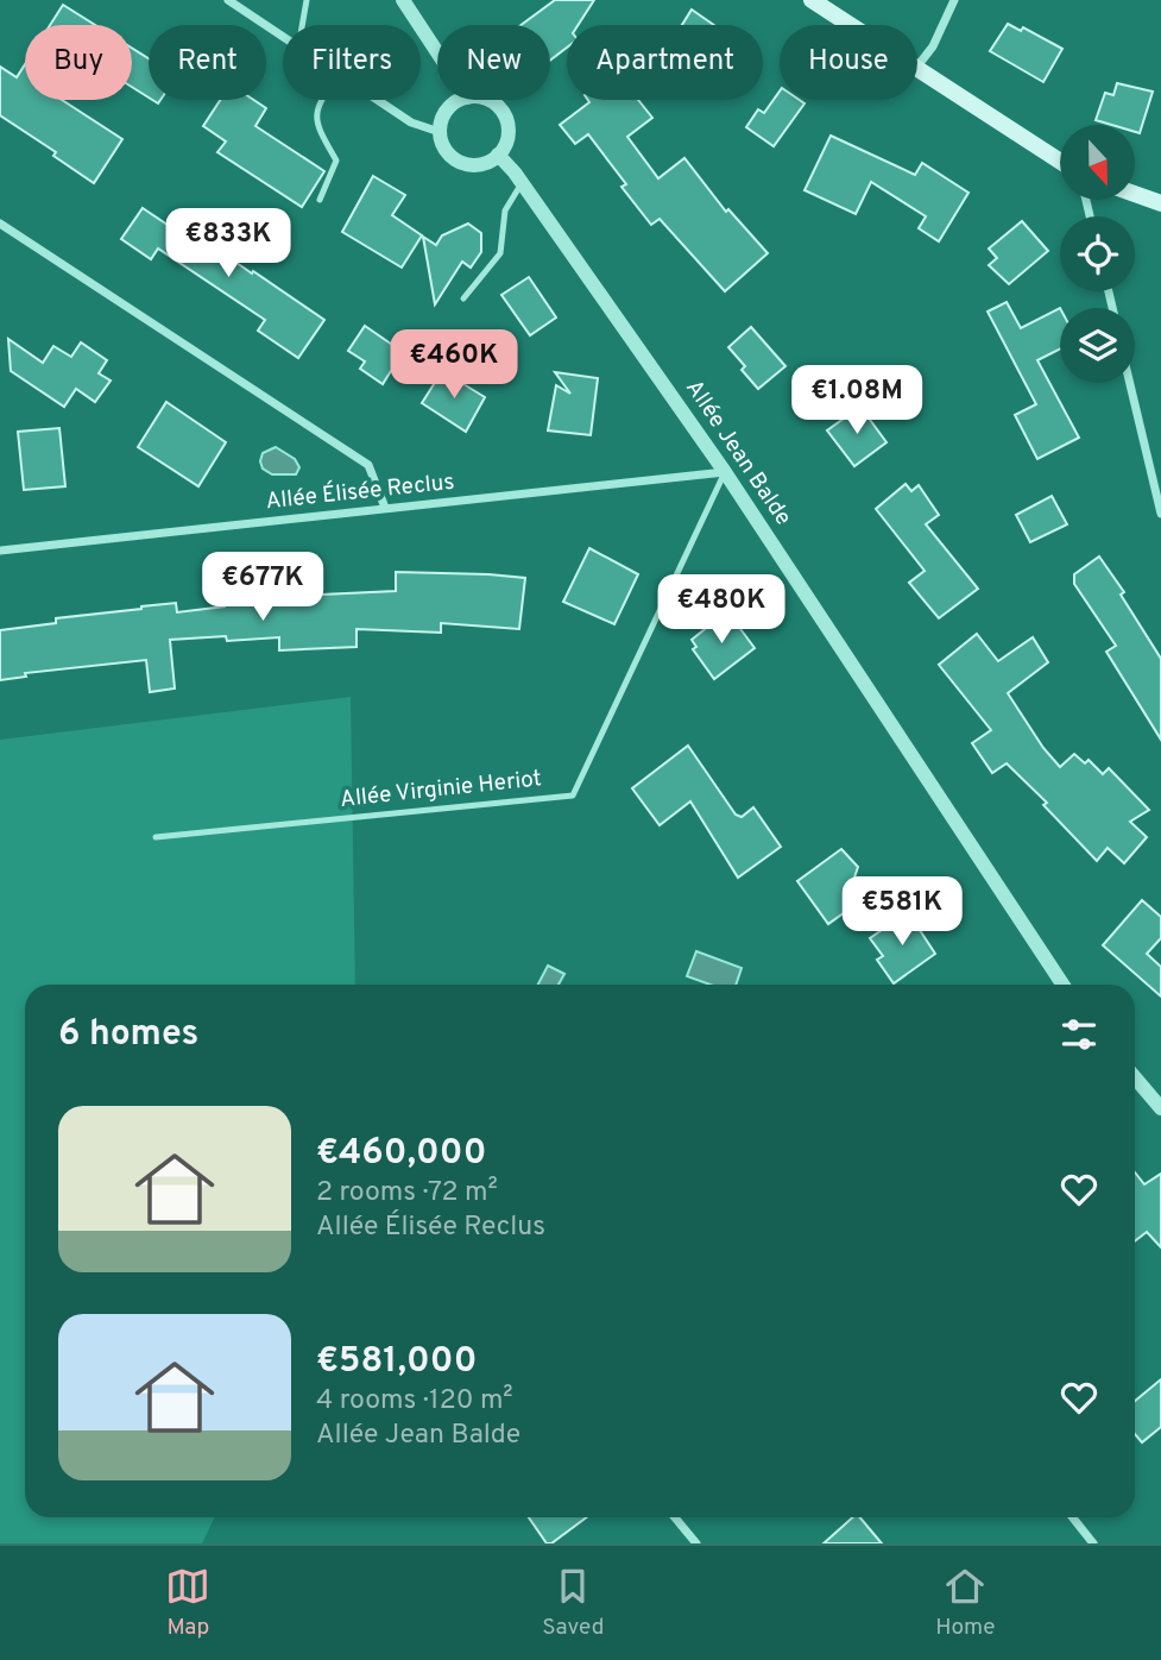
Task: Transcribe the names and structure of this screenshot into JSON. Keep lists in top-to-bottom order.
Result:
{
  "streets": {
    "street": ["Allée Jean Balde", "Allée Élisée Reclus"],
    "lane": ["Allée Virginie Heriot"]
  },
  "crossings": [
    ["Allée Jean Balde", "Allée Élisée Reclus"],
    ["Allée Jean Balde", "Allée Virginie Heriot"],
    ["Allée Élisée Reclus", "Allée Virginie Heriot"]
  ],
  "north": "bottom",
  "page": {
    "chip": [
      "Buy",
      "Rent",
      "Filters",
      "New",
      "Apartment",
      "House"
    ],
    "price": [
      "€833K",
      "€460K",
      "€1.08M",
      "€677K",
      "€480K",
      "€581K"
    ],
    "heading": "6 homes",
    "list": [
      {
        "name": "€460,000",
        "note": "2 rooms · 72 m² · Allée Élisée Reclus"
      },
      {
        "name": "€581,000",
        "note": "4 rooms · 120 m² · Allée Jean Balde"
      }
    ],
    "tabs": ["Map", "Saved", "Home"]
  }
}
